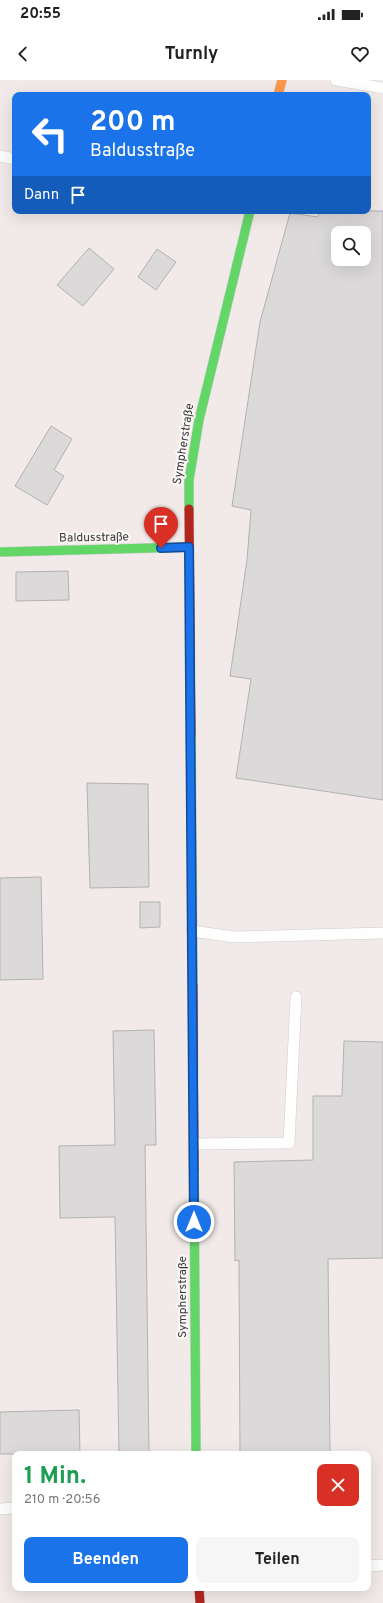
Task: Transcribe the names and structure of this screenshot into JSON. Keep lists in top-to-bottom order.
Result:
{
  "streets": {
    "street": ["Sympherstraße", "Baldusstraße"]
  },
  "crossings": [
    ["Sympherstraße", "Baldusstraße"]
  ],
  "page": {
    "status": "20:55",
    "header": "Turnly",
    "turn": ["200 m", "Baldusstraße"],
    "then": "Dann",
    "heading": ["1 Min.", "210 m · 20:56"],
    "buttons": ["Beenden", "Teilen"]
  }
}
